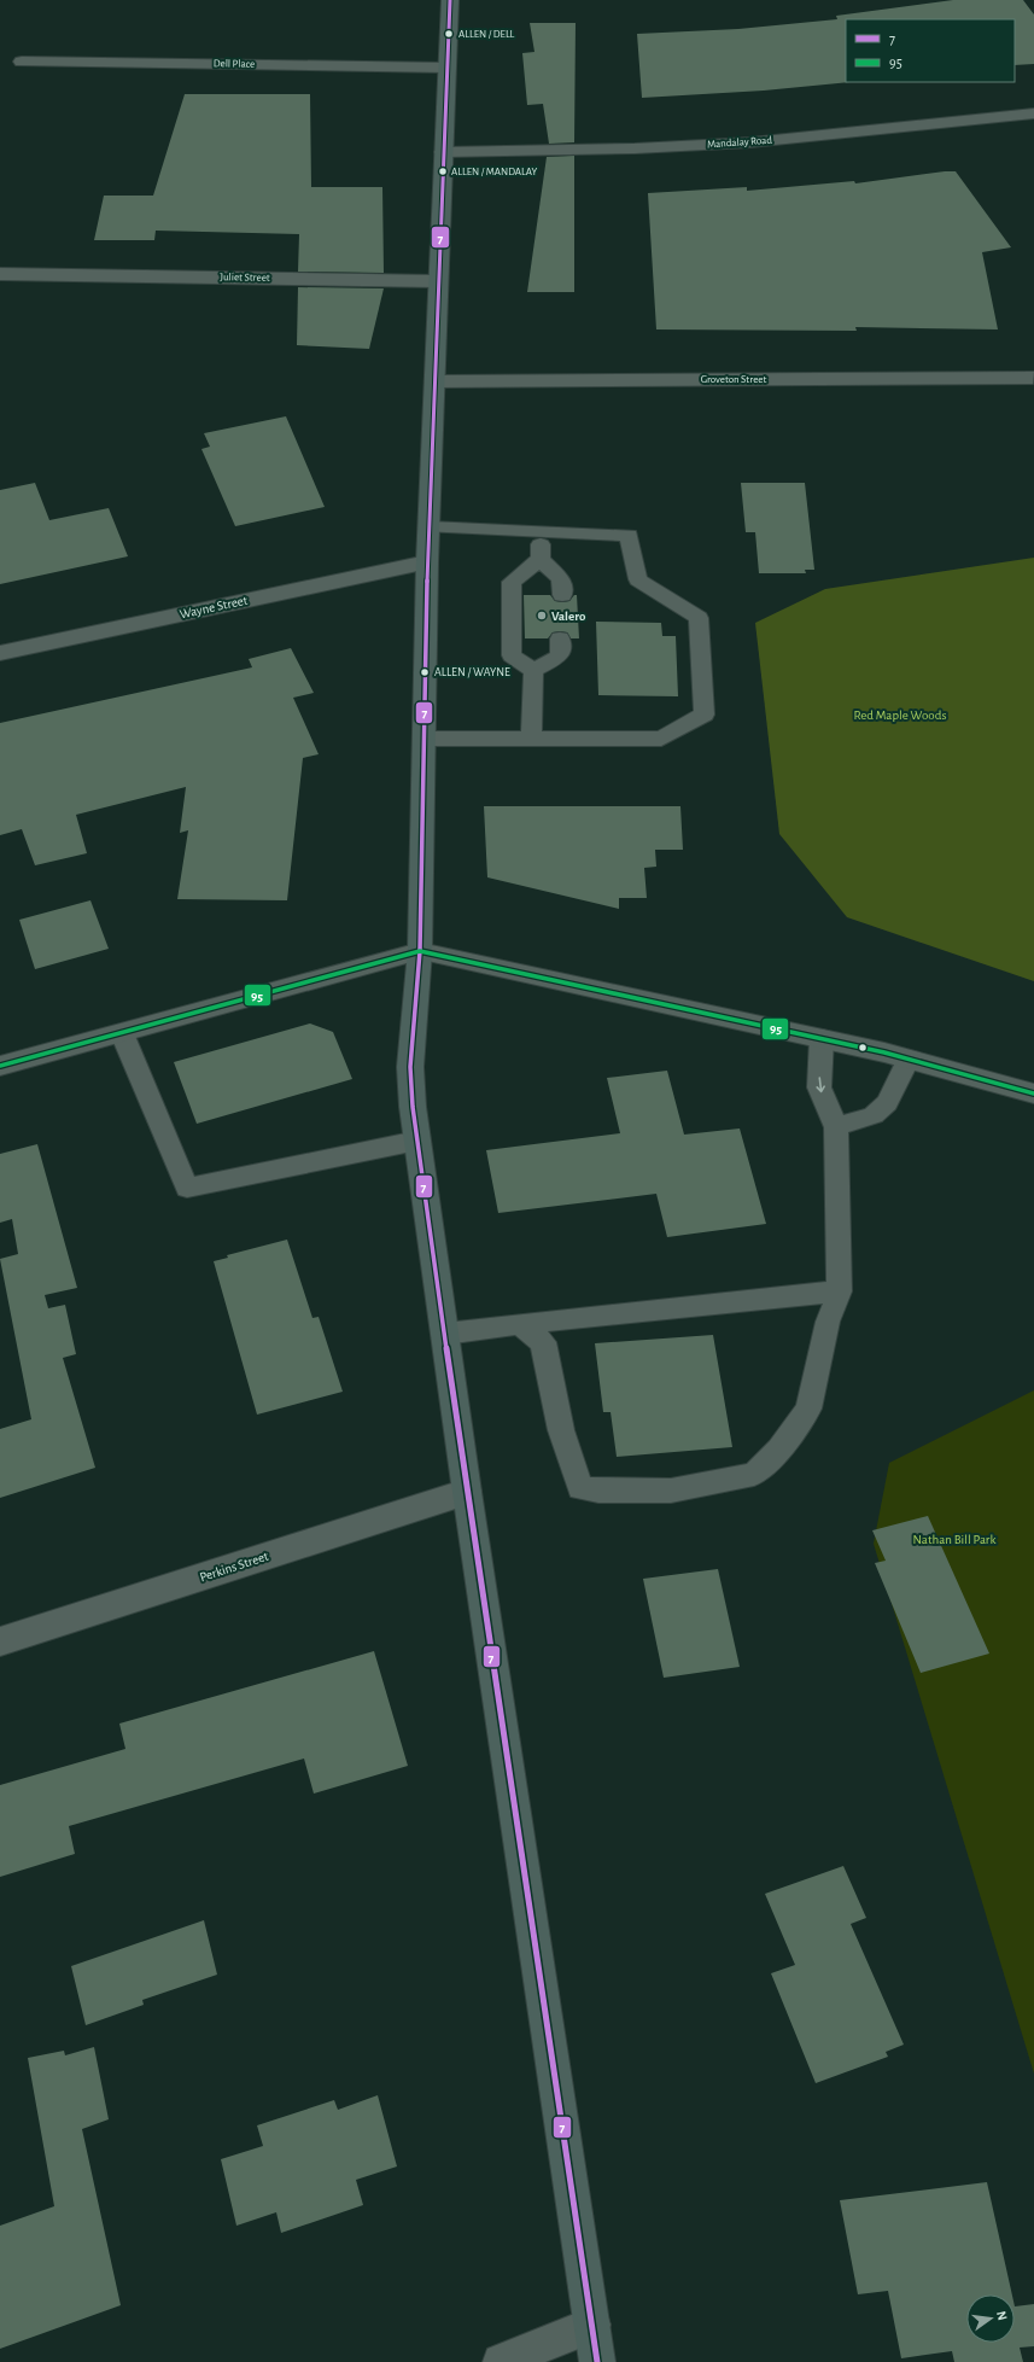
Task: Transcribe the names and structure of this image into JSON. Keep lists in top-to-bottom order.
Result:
{
  "streets": {
    "street": [
      "Dell Place",
      "Mandalay Road",
      "Juliet Street",
      "Groveton Street",
      "Wayne Street",
      "Perkins Street"
    ]
  },
  "parks": ["Red Maple Woods", "Nathan Bill Park"],
  "places": [
    "ALLEN / DELL",
    "ALLEN / MANDALAY",
    "Valero",
    "ALLEN / WAYNE"
  ],
  "lines": ["transit line 7", "transit line 95"],
  "legend": ["7", "95"],
  "north": "right"
}
